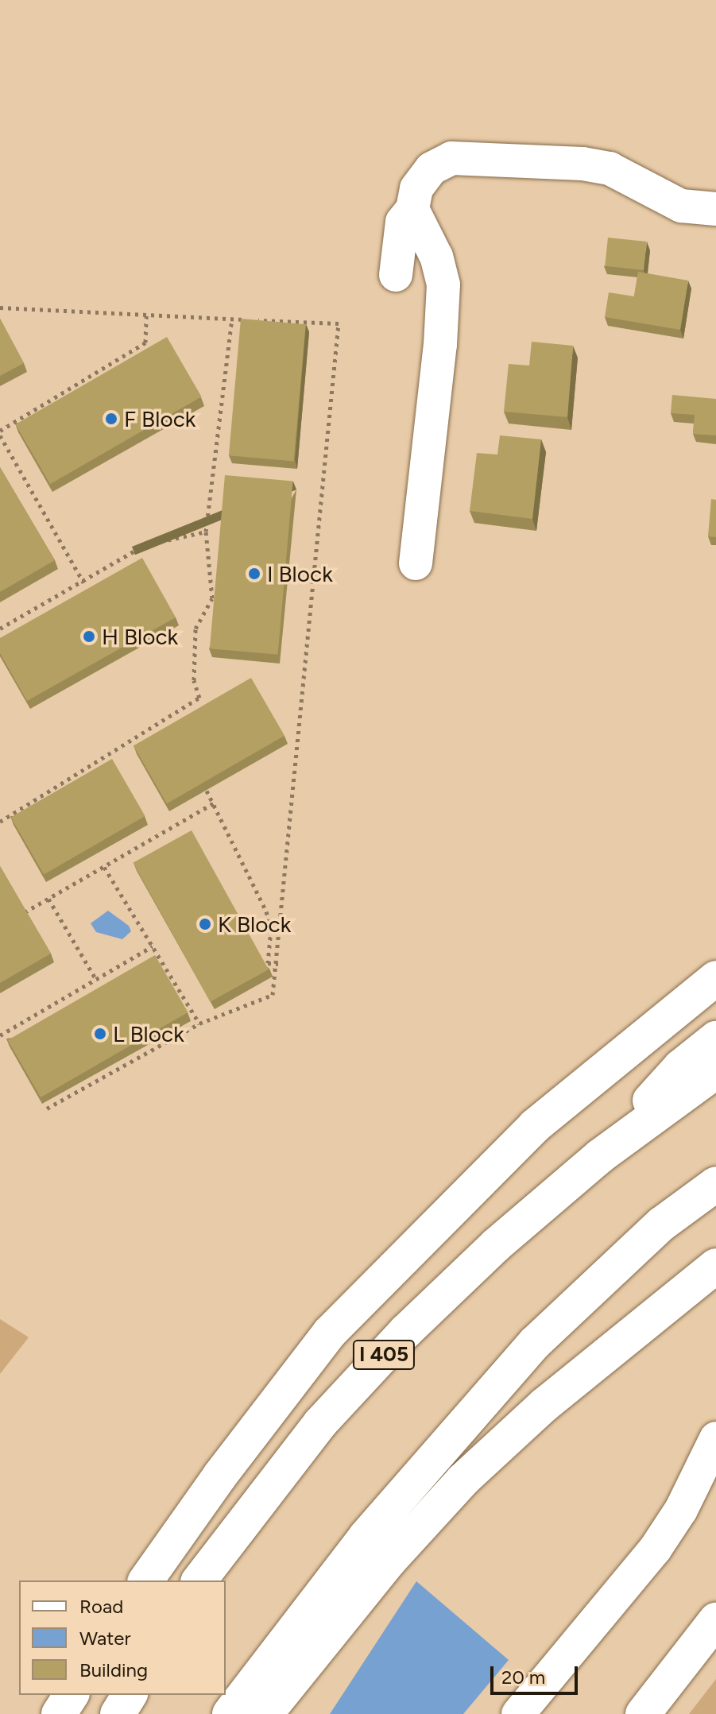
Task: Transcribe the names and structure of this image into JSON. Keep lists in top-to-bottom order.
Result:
{
  "streets": {
    "highway": ["I 405"]
  },
  "places": [
    "F Block",
    "I Block",
    "H Block",
    "K Block",
    "L Block"
  ],
  "legend": ["Road", "Water", "Building"],
  "scale_bar": "20 m"
}
